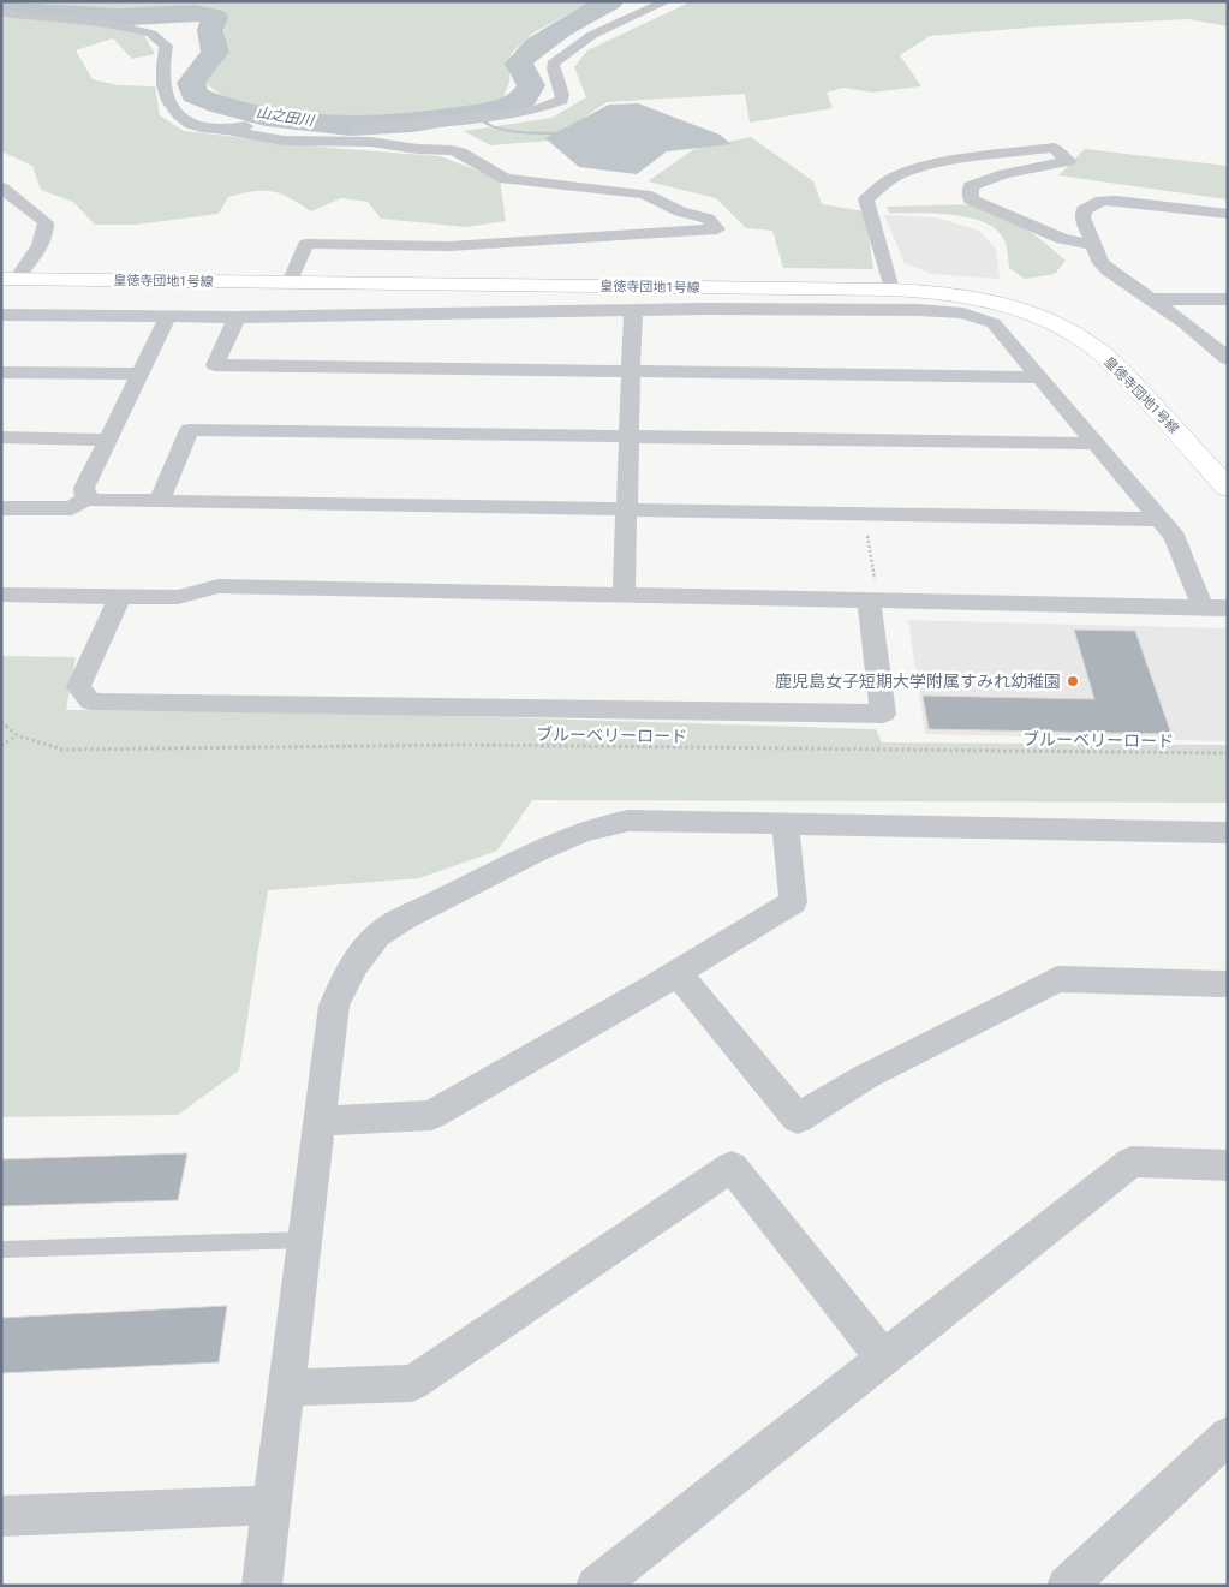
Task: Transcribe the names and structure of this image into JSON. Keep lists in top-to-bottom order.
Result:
{
  "streets": {
    "street": ["皇徳寺団地1号線"],
    "path": ["ブルーベリーロード"]
  },
  "water": ["山之田川"],
  "places": ["鹿児島女子短期大学附属すみれ幼稚園"]
}
